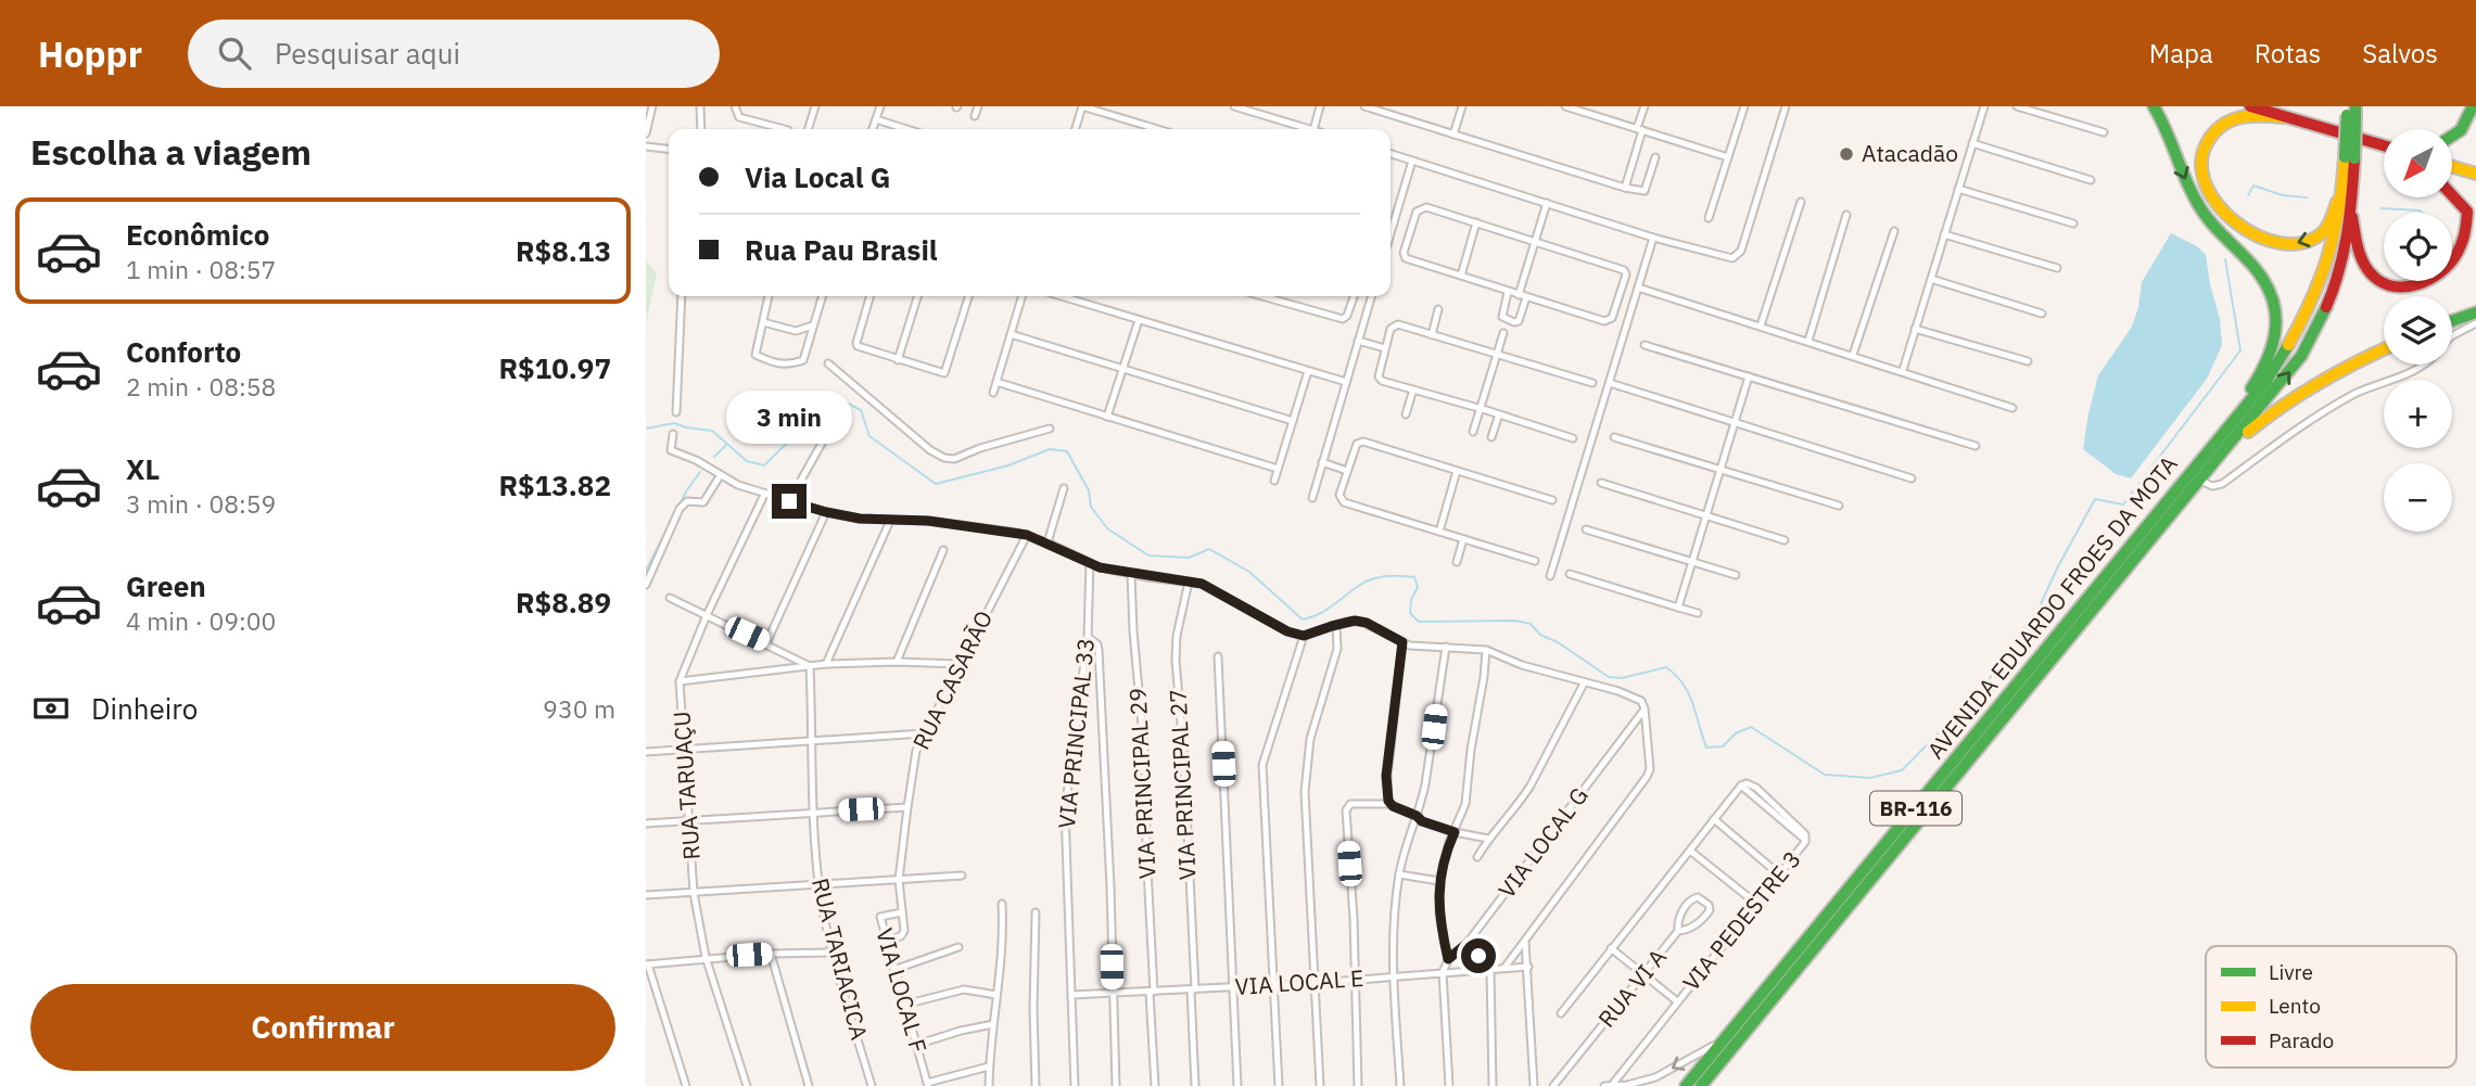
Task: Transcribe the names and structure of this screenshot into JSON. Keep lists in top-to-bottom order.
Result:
{
  "streets": {
    "highway": ["AVENIDA EDUARDO FROES DA MOTA", "BR-116"],
    "street": [
      "RUA CASARÃO",
      "VIA PRINCIPAL 33",
      "VIA PRINCIPAL 29",
      "VIA PRINCIPAL 27",
      "RUA TARUAÇU",
      "VIA LOCAL G",
      "VIA PEDESTRE 3",
      "RUA TARIACICA",
      "VIA LOCAL E",
      "RUA VI A",
      "VIA LOCAL F"
    ]
  },
  "crossings": [
    ["RUA CASARÃO", "VIA LOCAL F"],
    ["VIA PRINCIPAL 33", "VIA LOCAL E"],
    ["VIA PRINCIPAL 29", "VIA LOCAL E"],
    ["VIA PRINCIPAL 27", "VIA LOCAL E"],
    ["VIA LOCAL G", "VIA LOCAL E"]
  ],
  "places": ["Atacadão"],
  "legend": ["Livre", "Lento", "Parado"],
  "north": "bottom left",
  "page": {
    "header": "Hoppr",
    "search": "Pesquisar aqui",
    "nav": ["Mapa", "Rotas", "Salvos"],
    "heading": "Escolha a viagem",
    "map_buttons": ["+", "−"],
    "banner": ["Via Local G", "Rua Pau Brasil"],
    "list": [
      {
        "name": "Econômico",
        "note": "1 min · 08:57",
        "value": "R$8.13"
      },
      {
        "name": "Conforto",
        "note": "2 min · 08:58",
        "value": "R$10.97"
      },
      {
        "name": "XL",
        "note": "3 min · 08:59",
        "value": "R$13.82"
      },
      {
        "name": "Green",
        "note": "4 min · 09:00",
        "value": "R$8.89"
      }
    ],
    "bubble": "3 min",
    "pay": ["Dinheiro", "930 m"],
    "buttons": "Confirmar"
  }
}
